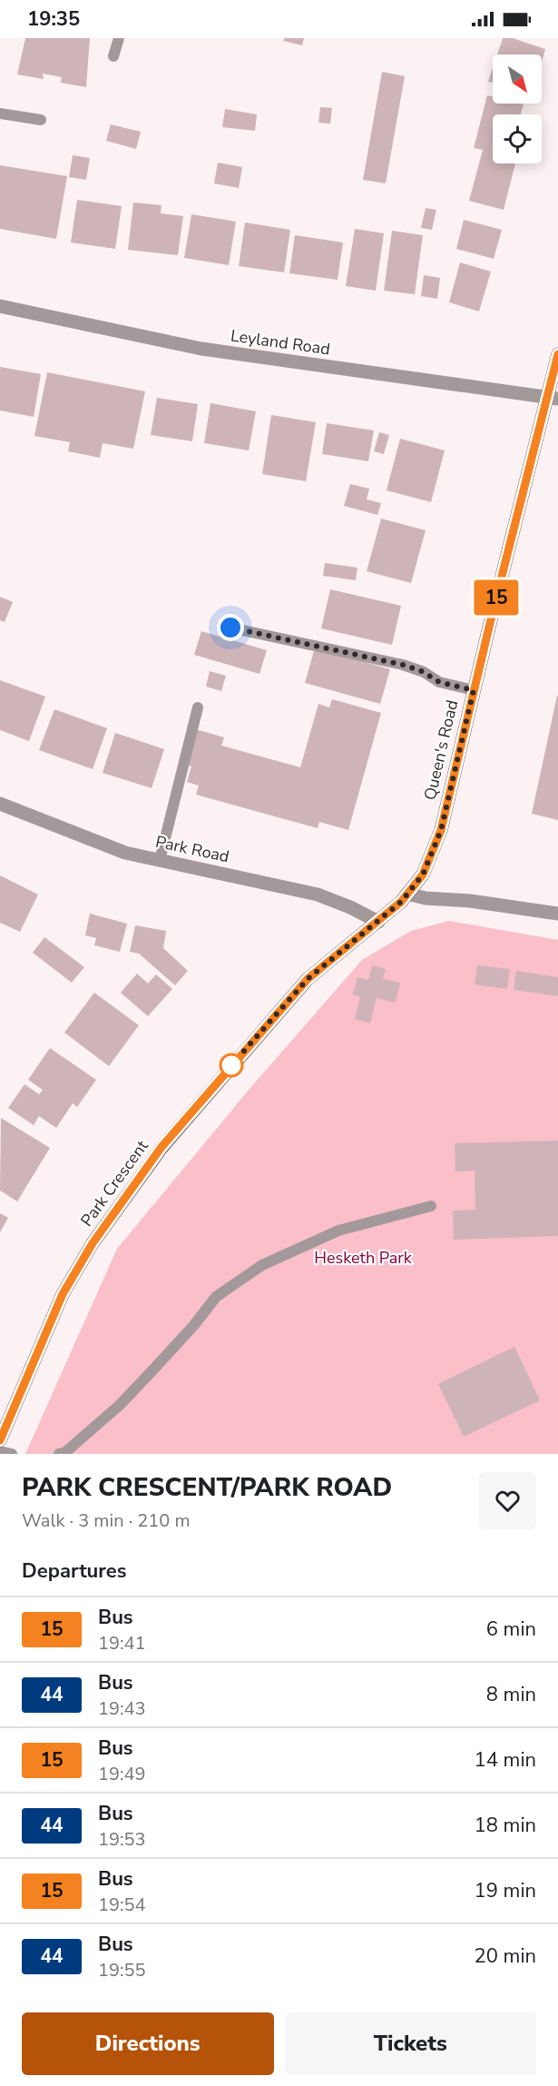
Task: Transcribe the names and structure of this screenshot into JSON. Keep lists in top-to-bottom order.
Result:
{
  "streets": {
    "main road": ["Queen's Road", "Park Crescent"],
    "street": ["Leyland Road", "Park Road"]
  },
  "crossings": [
    ["Leyland Road", "Queen's Road"],
    ["Queen's Road", "Park Road"],
    ["Queen's Road", "Park Crescent"]
  ],
  "parks": ["Hesketh Park"],
  "lines": ["bus line 15"],
  "north": "bottom right",
  "page": {
    "status": "19:35",
    "on_map": "15",
    "heading": [
      ["PARK CRESCENT/PARK ROAD", "Walk · 3 min · 210 m"],
      "Departures"
    ],
    "list": [
      {
        "mark": "15",
        "name": "Bus",
        "note": "19:41",
        "value": "6 min"
      },
      {
        "mark": "44",
        "name": "Bus",
        "note": "19:43",
        "value": "8 min"
      },
      {
        "mark": "15",
        "name": "Bus",
        "note": "19:49",
        "value": "14 min"
      },
      {
        "mark": "44",
        "name": "Bus",
        "note": "19:53",
        "value": "18 min"
      },
      {
        "mark": "15",
        "name": "Bus",
        "note": "19:54",
        "value": "19 min"
      },
      {
        "mark": "44",
        "name": "Bus",
        "note": "19:55",
        "value": "20 min"
      }
    ],
    "buttons": ["Directions", "Tickets"]
  }
}
